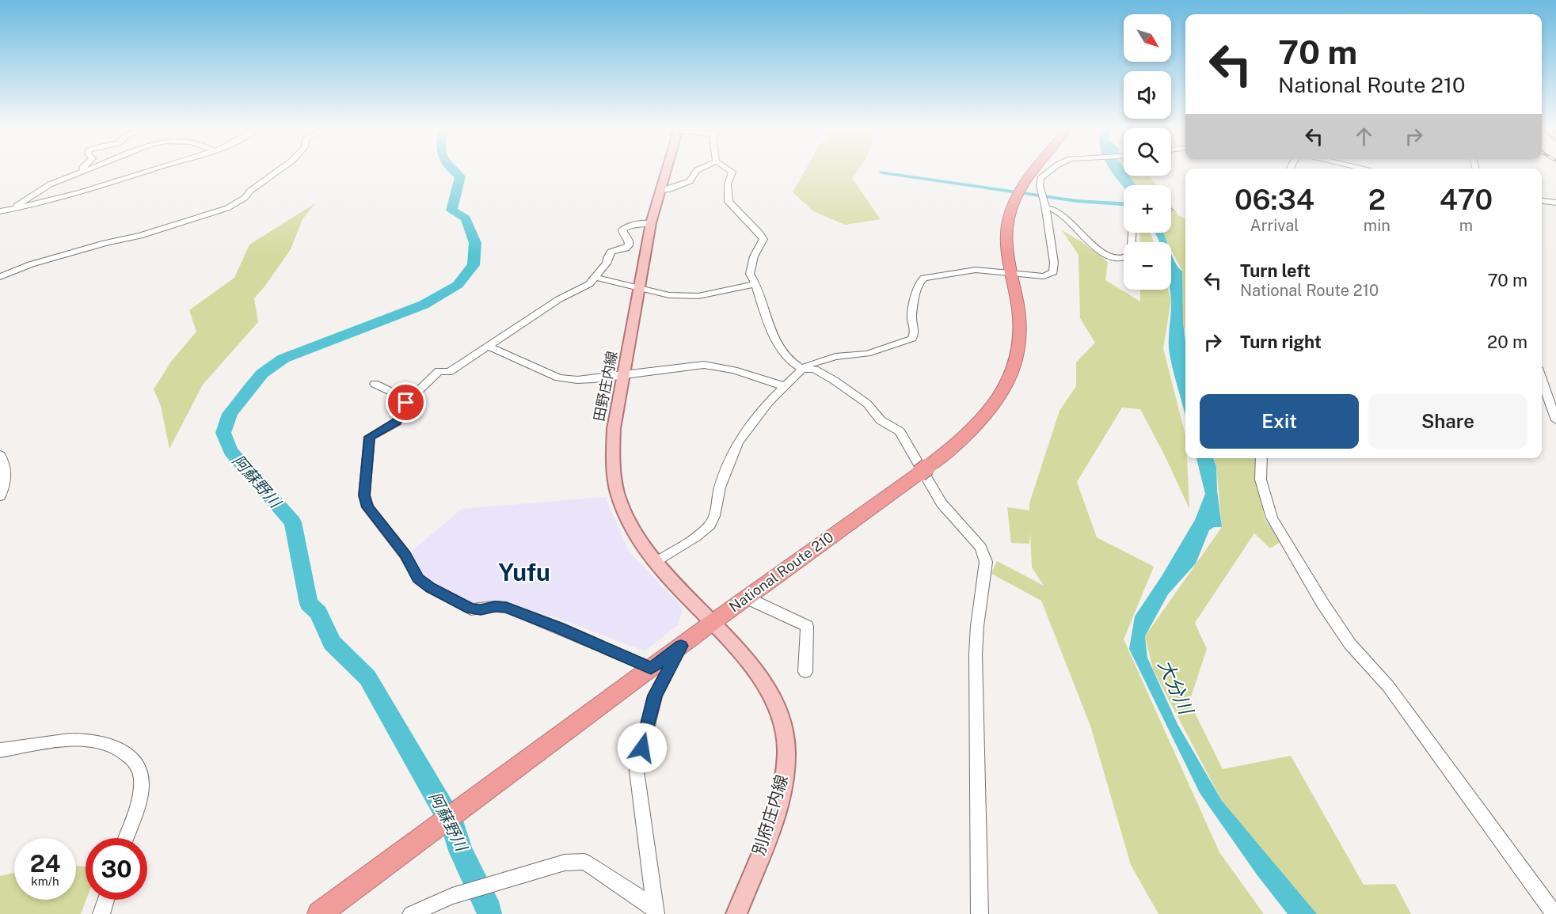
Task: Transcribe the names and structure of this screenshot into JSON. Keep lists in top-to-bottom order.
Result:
{
  "streets": {
    "highway": ["National Route 210"],
    "main road": ["田野庄内線", "別府庄内線"]
  },
  "crossings": [
    ["田野庄内線", "National Route 210"],
    ["田野庄内線", "別府庄内線"],
    ["National Route 210", "別府庄内線"]
  ],
  "districts": ["Yufu"],
  "water": ["阿蘇野川", "大分川"],
  "north": "bottom right",
  "page": {
    "map_buttons": ["+", "−"],
    "turn": ["70 m", "National Route 210"],
    "eta": [
      "06:34",
      "Arrival",
      "2",
      "min",
      "470",
      "m"
    ],
    "list": [
      {
        "name": "Turn left",
        "note": "National Route 210",
        "value": "70 m"
      },
      {
        "name": "Turn right",
        "value": "20 m"
      }
    ],
    "buttons": ["Exit", "Share"],
    "speed": "24 km/h",
    "limit": "30"
  }
}
